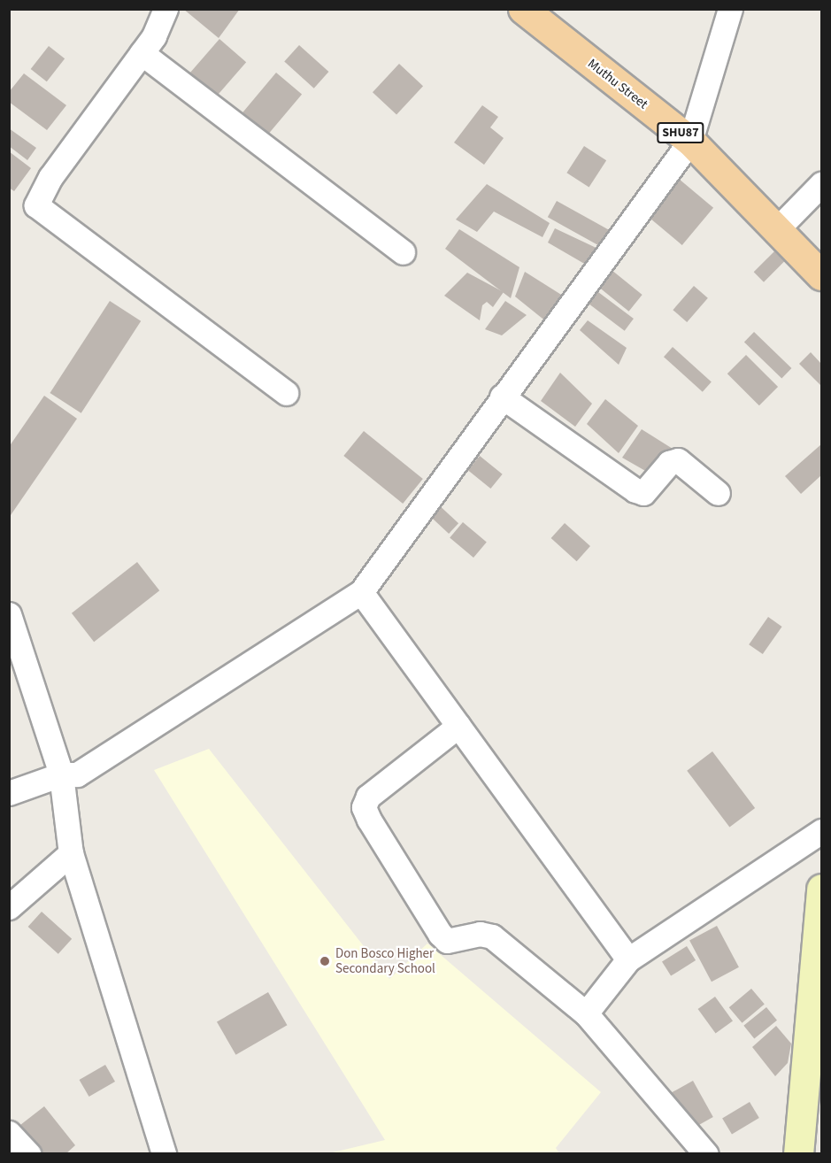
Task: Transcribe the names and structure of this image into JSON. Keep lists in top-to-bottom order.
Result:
{
  "streets": {
    "main road": ["Muthu Street", "SHU87"]
  },
  "places": ["Don Bosco Higher Secondary School"]
}
